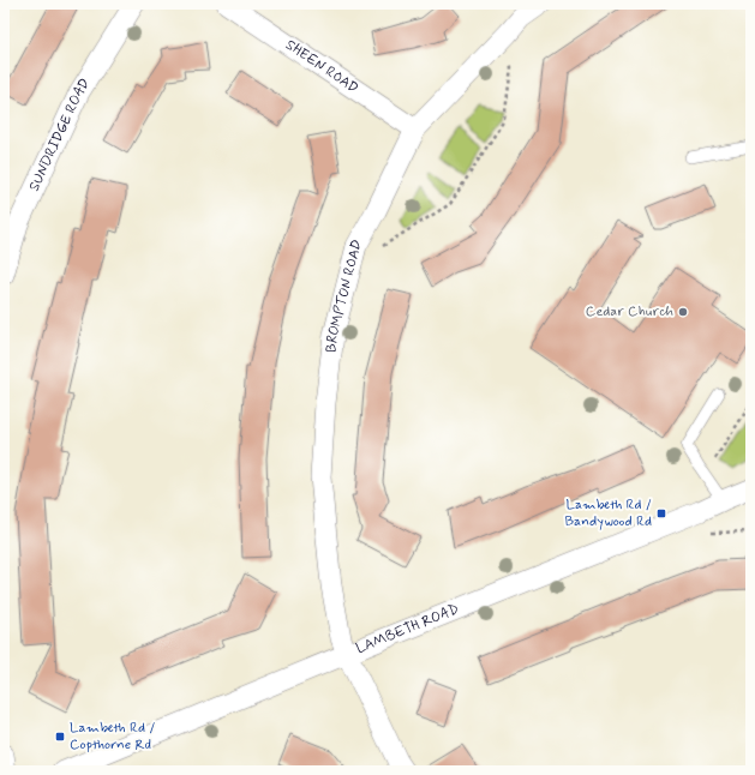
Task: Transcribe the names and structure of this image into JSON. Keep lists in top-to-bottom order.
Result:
{
  "streets": {
    "street": [
      "SHEEN ROAD",
      "SUNDRIDGE ROAD",
      "BROMPTON ROAD",
      "LAMBETH ROAD"
    ]
  },
  "crossings": [
    ["SHEEN ROAD", "BROMPTON ROAD"],
    ["BROMPTON ROAD", "LAMBETH ROAD"]
  ],
  "places": {
    "other": ["Cedar Church"],
    "transit": ["Lambeth Rd / Bandywood Rd", "Lambeth Rd / Copthorne Rd"]
  }
}
